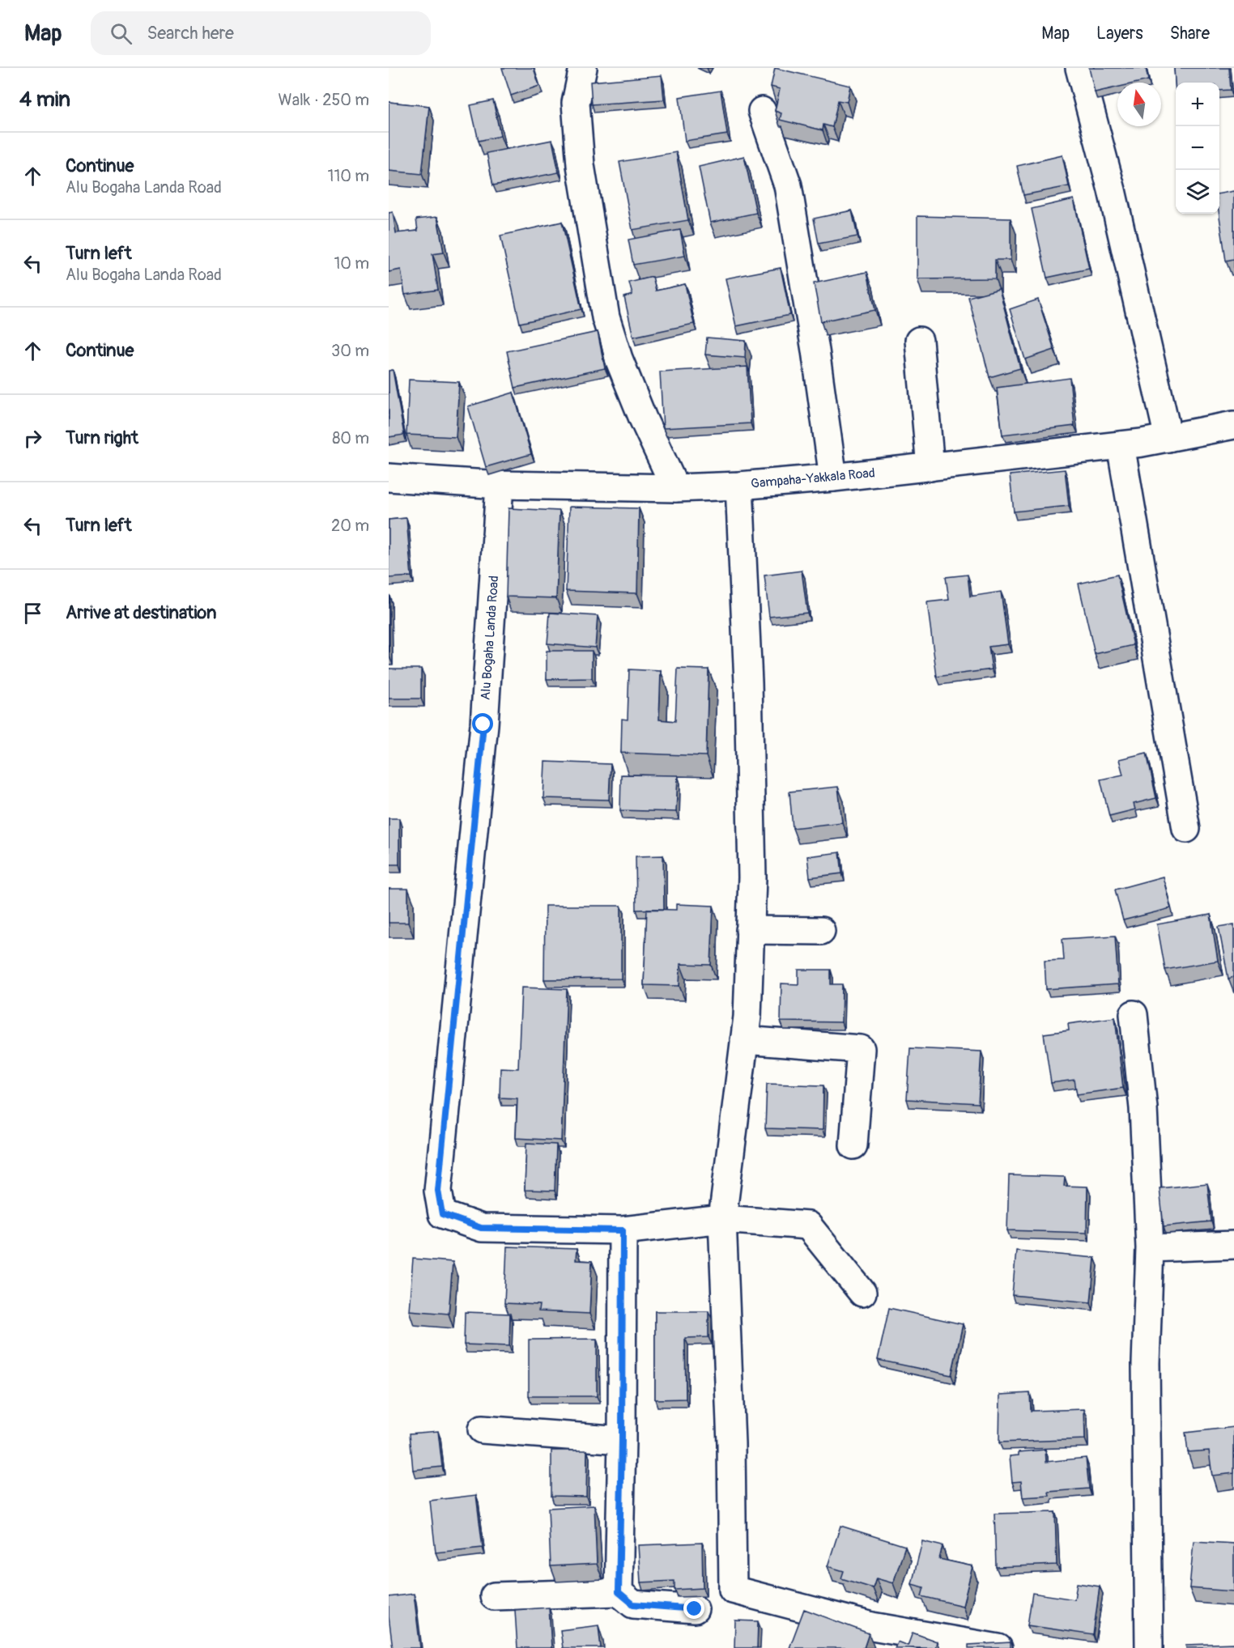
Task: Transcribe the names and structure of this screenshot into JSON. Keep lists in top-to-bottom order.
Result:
{
  "streets": {
    "main road": ["Gampaha-Yakkala Road", "Alu Bogaha Landa Road"]
  },
  "crossings": [
    ["Gampaha-Yakkala Road", "Alu Bogaha Landa Road"]
  ],
  "north": "top",
  "page": {
    "header": "Map",
    "search": "Search here",
    "nav": ["Map", "Layers", "Share"],
    "heading": ["4 min", "Walk · 250 m"],
    "map_buttons": ["+", "−"],
    "list": [
      ["Continue", "Alu Bogaha Landa Road", "110 m"],
      ["Turn left", "Alu Bogaha Landa Road", "10 m"],
      ["Continue", "30 m"],
      ["Turn right", "80 m"],
      ["Turn left", "20 m"],
      "Arrive at destination"
    ]
  }
}
